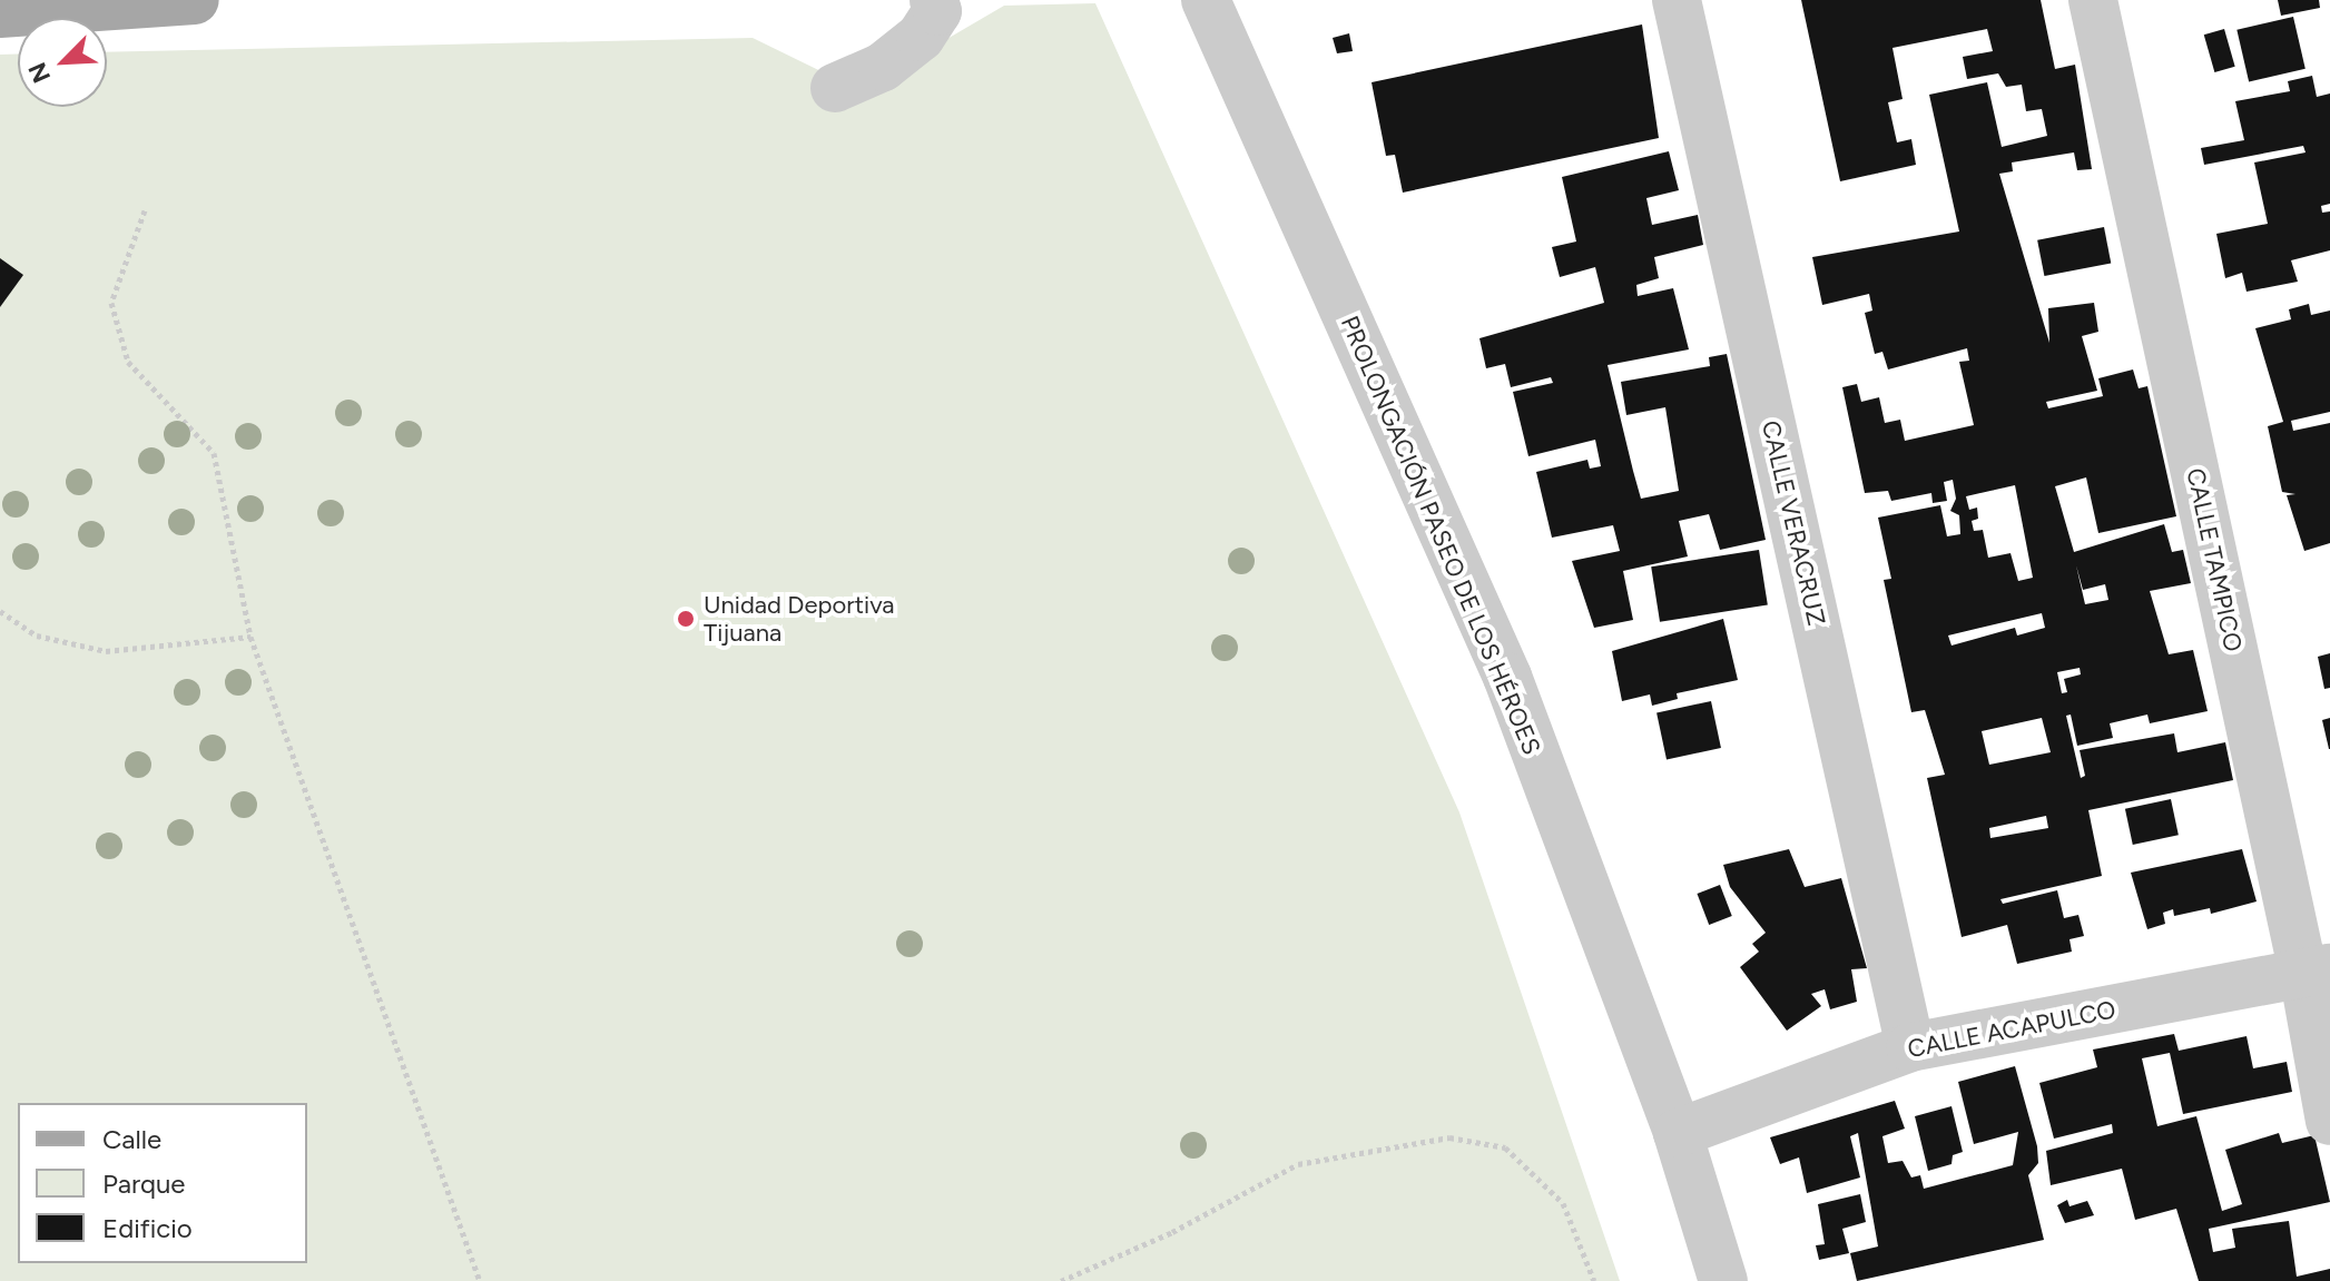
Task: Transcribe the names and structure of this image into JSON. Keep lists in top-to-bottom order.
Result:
{
  "streets": {
    "street": [
      "CALLE VERACRUZ",
      "PROLONGACIÓN PASEO DE LOS HÉROES",
      "CALLE TAMPICO",
      "CALLE ACAPULCO"
    ]
  },
  "crossings": [
    ["CALLE VERACRUZ", "CALLE ACAPULCO"],
    ["PROLONGACIÓN PASEO DE LOS HÉROES", "CALLE ACAPULCO"],
    ["CALLE TAMPICO", "CALLE ACAPULCO"]
  ],
  "places": ["Unidad Deportiva Tijuana"],
  "legend": ["Calle", "Parque", "Edificio"],
  "north": "bottom left"
}
